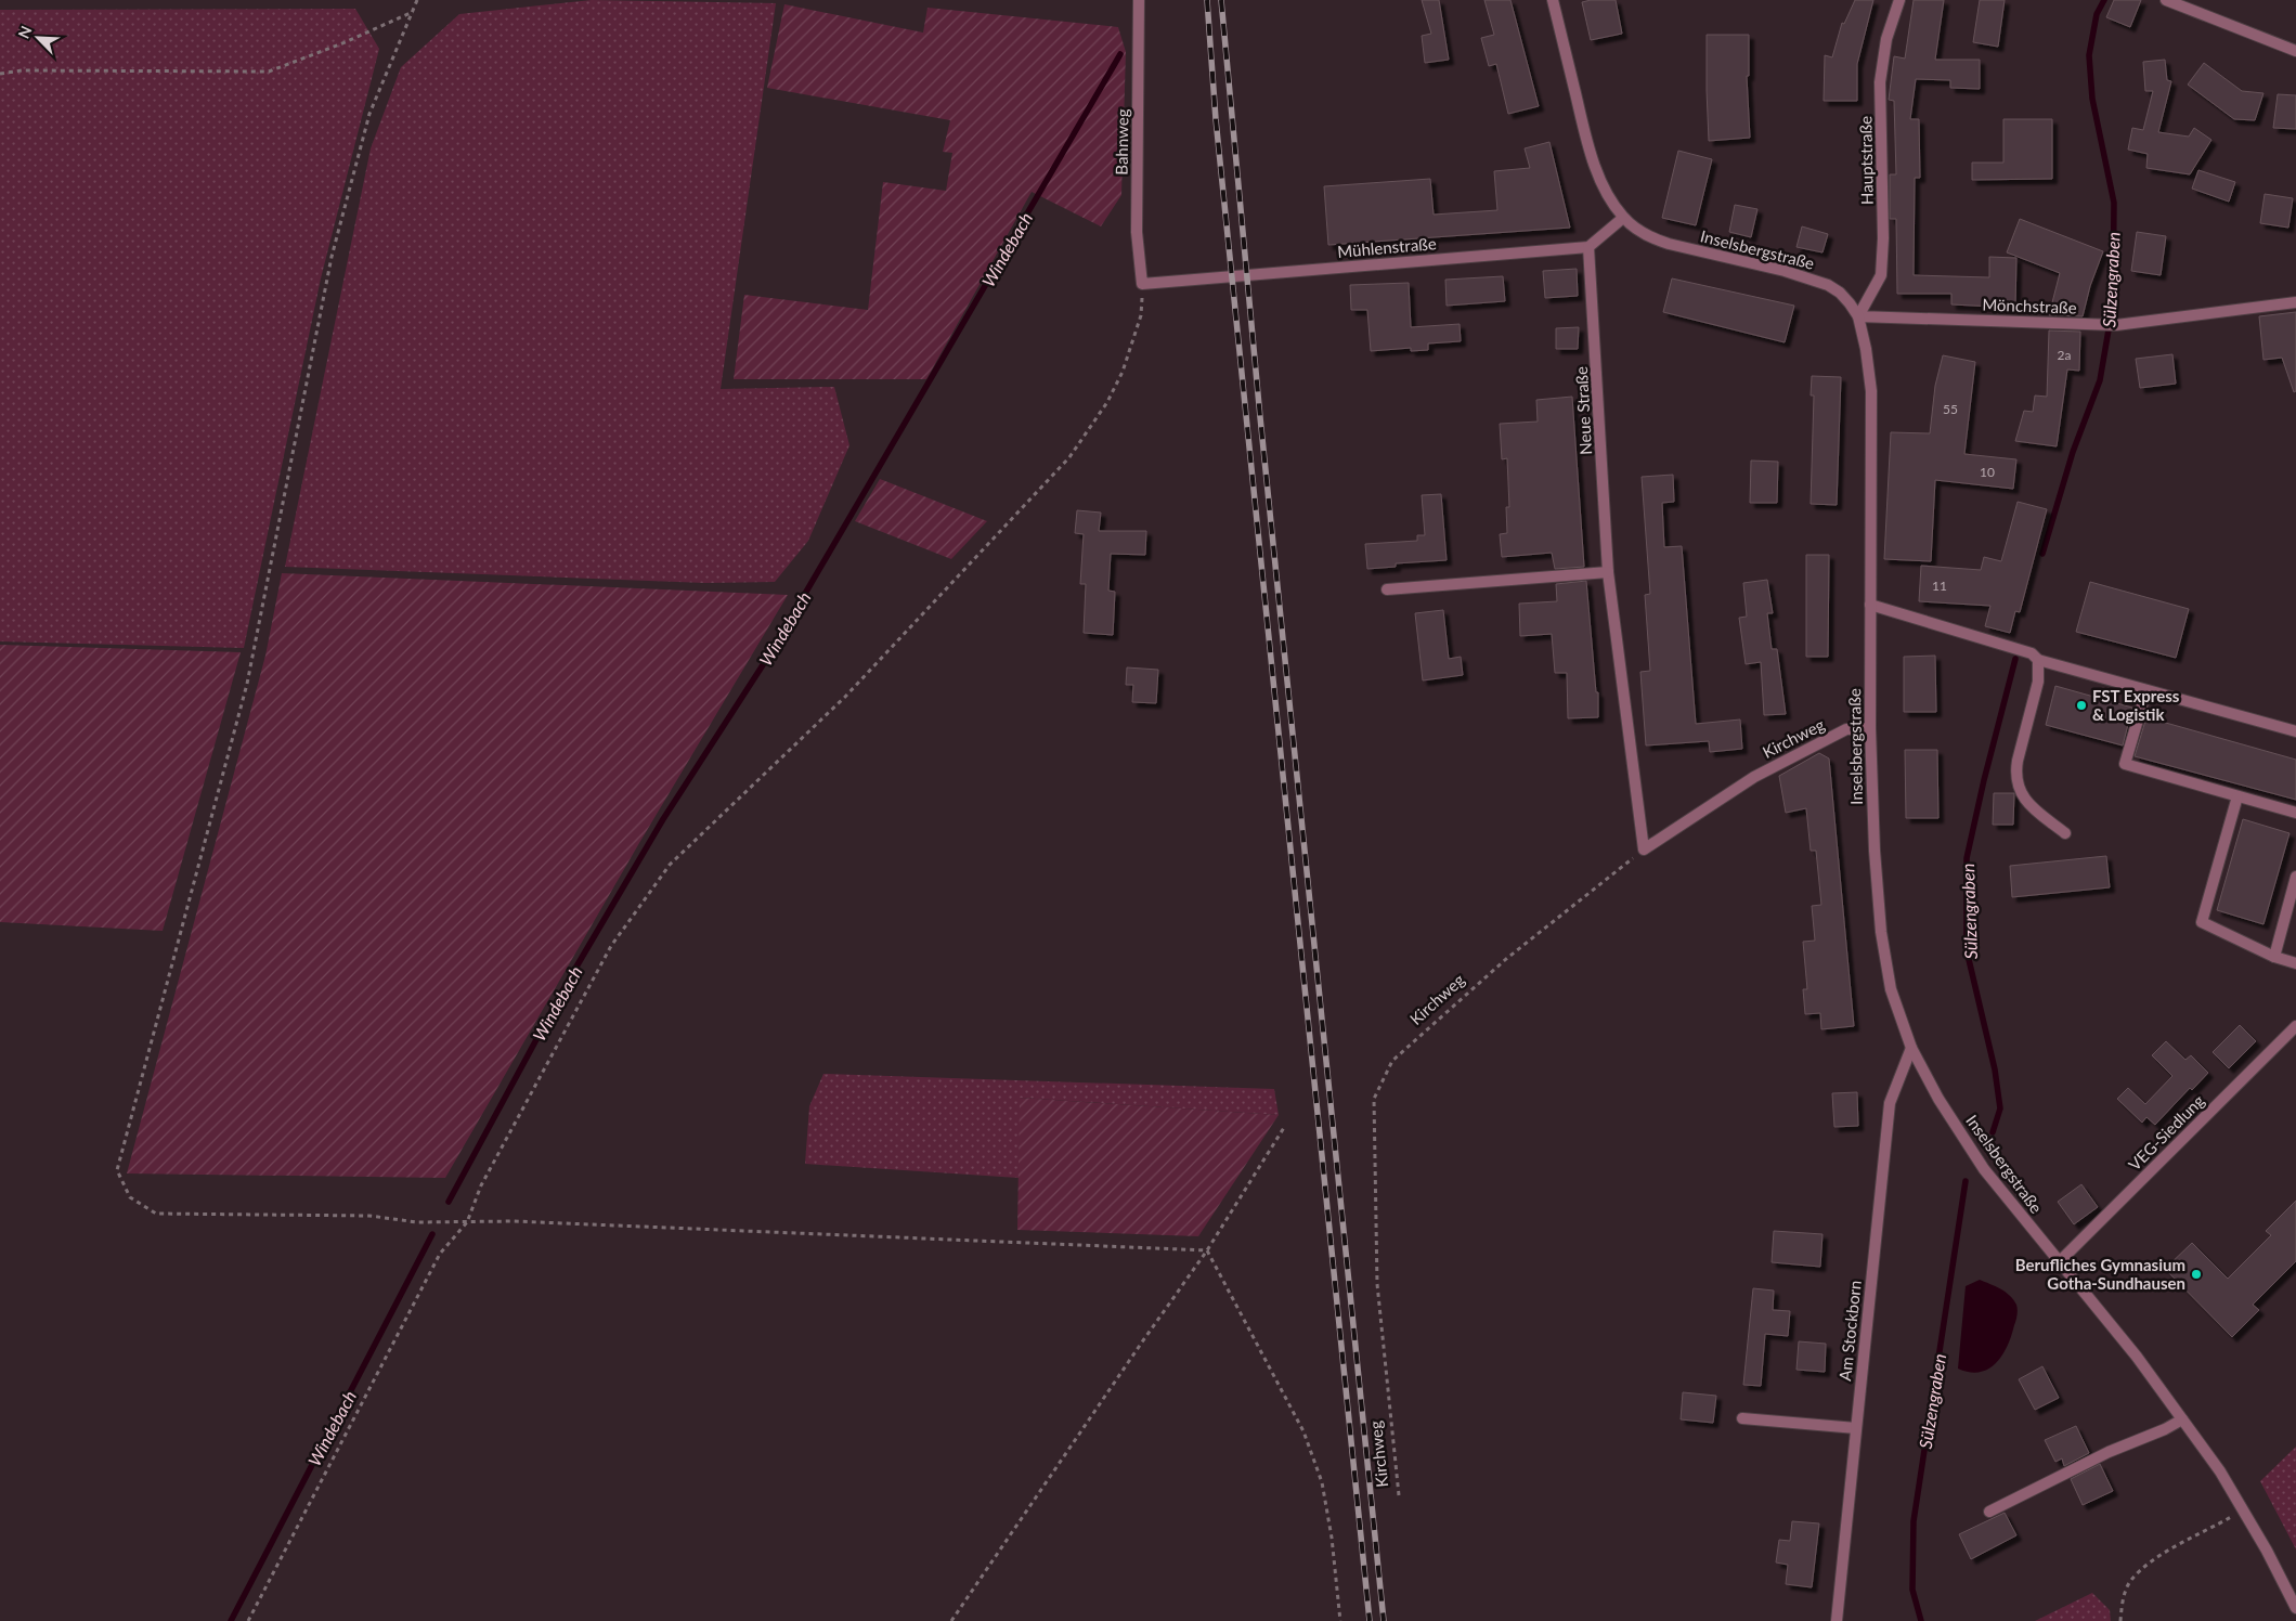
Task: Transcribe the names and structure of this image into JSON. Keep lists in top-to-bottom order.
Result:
{
  "streets": {
    "street": [
      "Bahnweg",
      "Hauptstraße",
      "Mühlenstraße",
      "Inselsbergstraße",
      "Mönchstraße",
      "Neue Straße",
      "Kirchweg",
      "VEG-Siedlung",
      "Am Stockborn"
    ]
  },
  "crossings": [
    ["Bahnweg", "Mühlenstraße"],
    ["Hauptstraße", "Inselsbergstraße"],
    ["Hauptstraße", "Mönchstraße"],
    ["Mühlenstraße", "Neue Straße"],
    ["Inselsbergstraße", "Mönchstraße"],
    ["Inselsbergstraße", "Kirchweg"],
    ["Inselsbergstraße", "VEG-Siedlung"],
    ["Inselsbergstraße", "Am Stockborn"],
    ["Neue Straße", "Kirchweg"]
  ],
  "water": ["Windebach", "Sülzengraben"],
  "places": ["FST Express & Logistik", "Berufliches Gymnasium Gotha-Sundhausen"],
  "house_numbers": [
    "2a",
    "55",
    "10",
    "11"
  ],
  "north": "top left"
}
